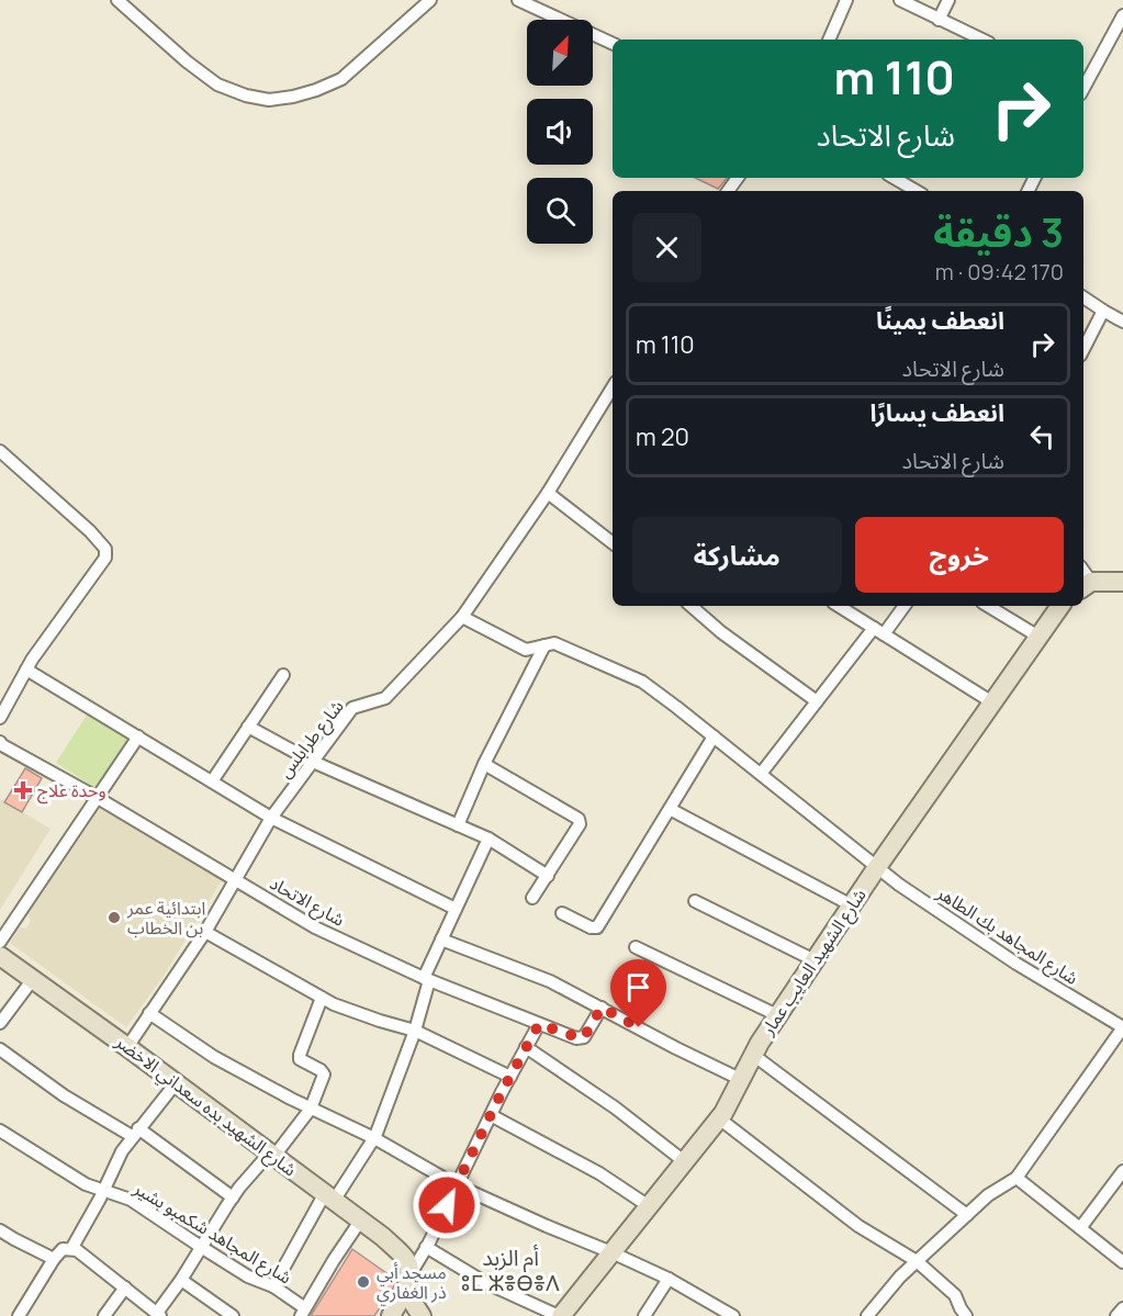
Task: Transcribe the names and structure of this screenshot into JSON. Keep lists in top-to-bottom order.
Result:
{
  "streets": {
    "street": [
      "شارع طرابلس",
      "شارع الاتحاد",
      "شارع المجاهد بك الطاهر",
      "شارع الشهيد العايب عمار",
      "شارع الشهيد بده سعداني الاخضر",
      "شارع المجاهد شكمبو بشير"
    ]
  },
  "crossings": [
    ["شارع طرابلس", "شارع الاتحاد"],
    ["شارع طرابلس", "شارع المجاهد بك الطاهر"],
    ["شارع طرابلس", "شارع الشهيد بده سعداني الاخضر"],
    ["شارع المجاهد بك الطاهر", "شارع الشهيد العايب عمار"]
  ],
  "districts": ["أم الزبد ⵓⵎ ⵣⴻⴱⴻⴷ"],
  "places": {
    "health": ["وحدة علاج"],
    "other": ["ابتدائية عمر بن الخطاب", "مسجد أبي ذر الغفاري"]
  },
  "north": "top right",
  "page": {
    "turn": ["110 m", "شارع الاتحاد"],
    "heading": ["3 دقيقة", "170 m · 09:42"],
    "list": [
      {
        "name": "انعطف يمينًا",
        "note": "شارع الاتحاد",
        "value": "110 m"
      },
      {
        "name": "انعطف يسارًا",
        "note": "شارع الاتحاد",
        "value": "20 m"
      }
    ],
    "buttons": ["خروج", "مشاركة"]
  }
}
